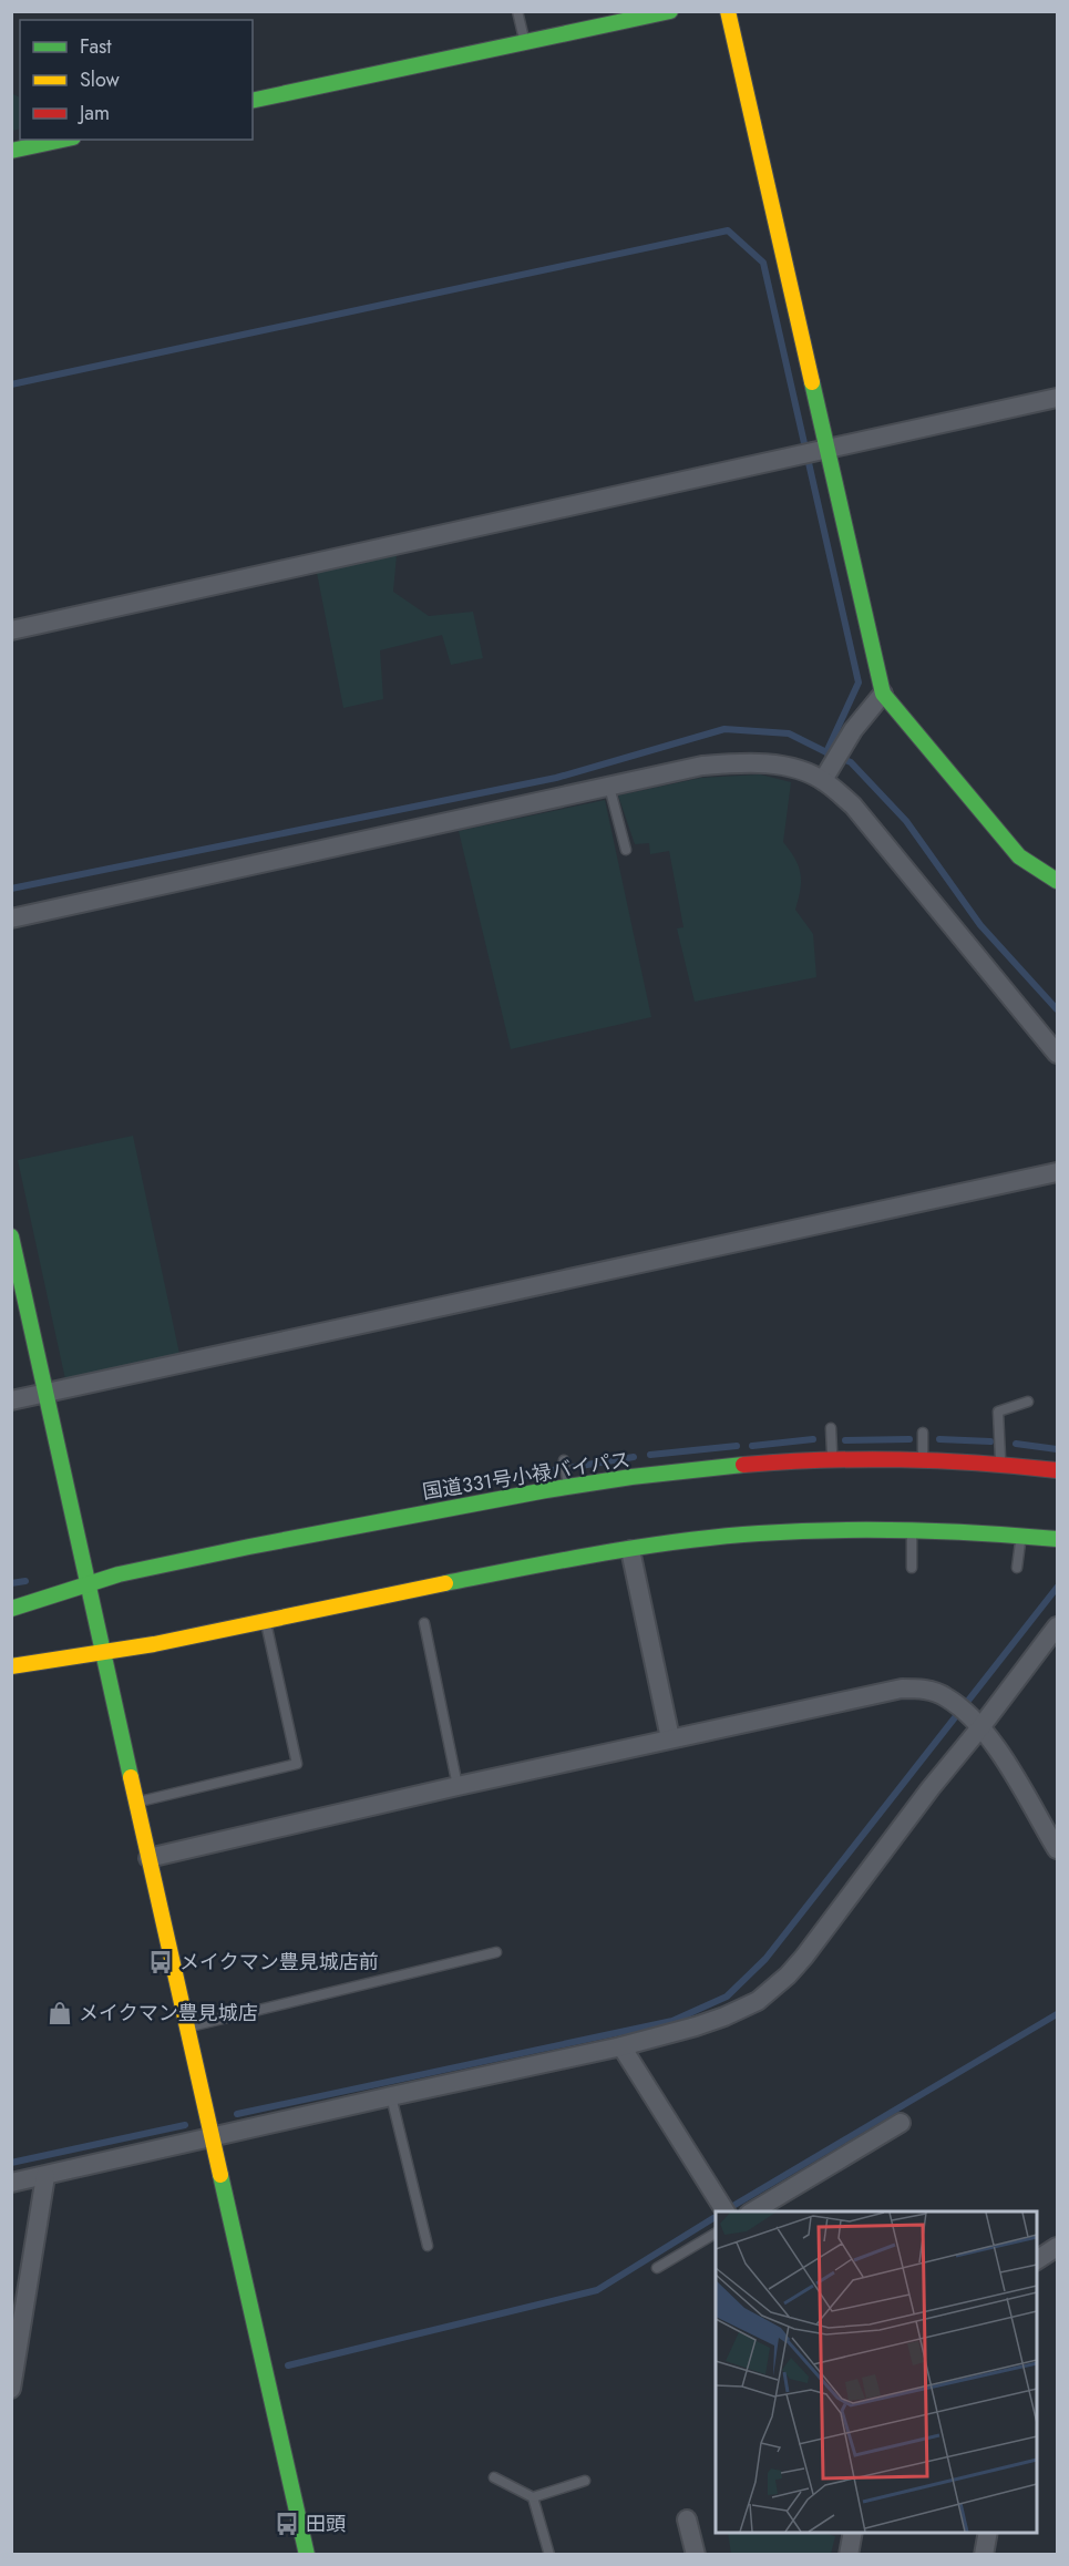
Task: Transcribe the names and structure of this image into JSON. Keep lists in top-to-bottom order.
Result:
{
  "streets": {
    "main road": ["国道331号小禄バイパス"]
  },
  "places": {
    "bus stop": ["メイクマン豊見城店前", "田頭"],
    "shop": ["メイクマン豊見城店"]
  },
  "legend": ["Fast", "Slow", "Jam"]
}
